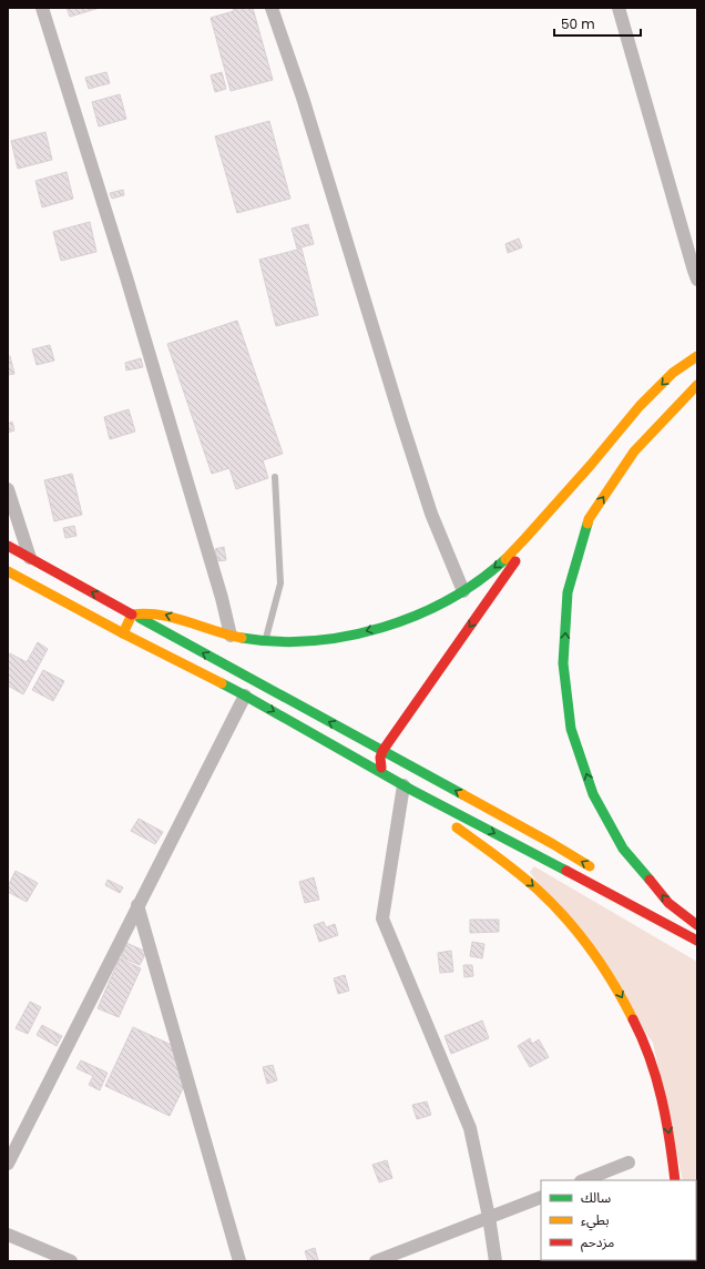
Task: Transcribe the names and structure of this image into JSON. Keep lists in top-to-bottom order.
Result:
{
  "legend": ["سالك", "بطيء", "مزدحم"],
  "scale_bar": "50 m"
}
